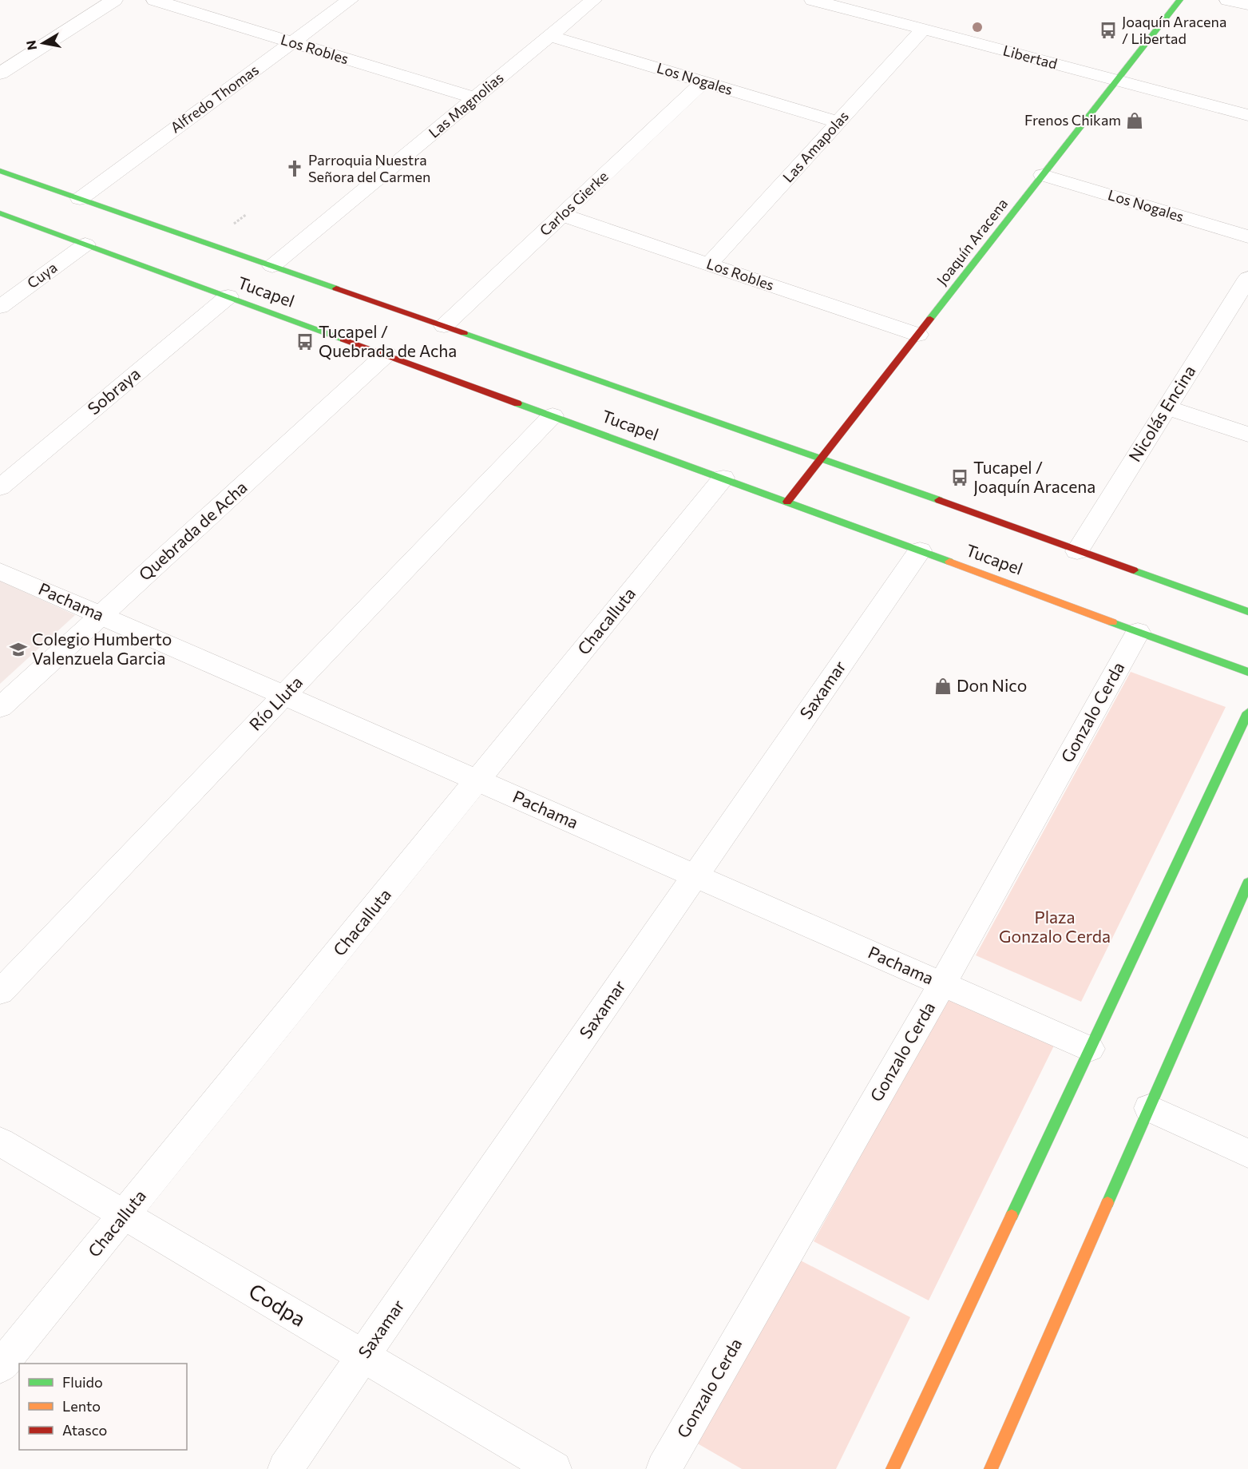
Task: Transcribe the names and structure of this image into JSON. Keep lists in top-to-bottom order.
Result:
{
  "streets": {
    "main road": ["Joaquín Aracena", "Tucapel"],
    "street": [
      "Los Robles",
      "Libertad",
      "Los Nogales",
      "Alfredo Thomas",
      "Las Magnolias",
      "Las Amapolas",
      "Carlos Gierke",
      "Cuya",
      "Sobraya",
      "Nicolás Encina",
      "Quebrada de Acha",
      "Pachama",
      "Chacalluta",
      "Saxamar",
      "Río Lluta",
      "Gonzalo Cerda",
      "Codpa"
    ]
  },
  "crossings": [
    ["Los Robles", "Alfredo Thomas"],
    ["Los Robles", "Las Magnolias"],
    ["Los Robles", "Las Amapolas"],
    ["Los Robles", "Carlos Gierke"],
    ["Los Robles", "Joaquín Aracena"],
    ["Libertad", "Las Amapolas"],
    ["Libertad", "Joaquín Aracena"],
    ["Los Nogales", "Las Magnolias"],
    ["Los Nogales", "Las Amapolas"],
    ["Los Nogales", "Carlos Gierke"],
    ["Los Nogales", "Joaquín Aracena"],
    ["Alfredo Thomas", "Tucapel"],
    ["Las Magnolias", "Tucapel"],
    ["Carlos Gierke", "Tucapel"],
    ["Joaquín Aracena", "Tucapel"],
    ["Cuya", "Tucapel"],
    ["Tucapel", "Sobraya"],
    ["Tucapel", "Nicolás Encina"],
    ["Tucapel", "Quebrada de Acha"],
    ["Tucapel", "Chacalluta"],
    ["Tucapel", "Saxamar"],
    ["Tucapel", "Río Lluta"],
    ["Tucapel", "Gonzalo Cerda"],
    ["Quebrada de Acha", "Pachama"],
    ["Pachama", "Chacalluta"],
    ["Pachama", "Saxamar"],
    ["Pachama", "Río Lluta"],
    ["Pachama", "Gonzalo Cerda"],
    ["Chacalluta", "Codpa"],
    ["Saxamar", "Codpa"]
  ],
  "parks": ["Plaza Gonzalo Cerda"],
  "places": {
    "bus stop": ["Joaquín Aracena / Libertad", "Tucapel / Quebrada de Acha", "Tucapel / Joaquín Aracena"],
    "shop": ["Frenos Chikam", "Don Nico"],
    "church": ["Parroquia Nuestra Señora del Carmen"],
    "school or university": ["Colegio Humberto Valenzuela Garcia"]
  },
  "legend": ["Fluido", "Lento", "Atasco"],
  "north": "left"
}
